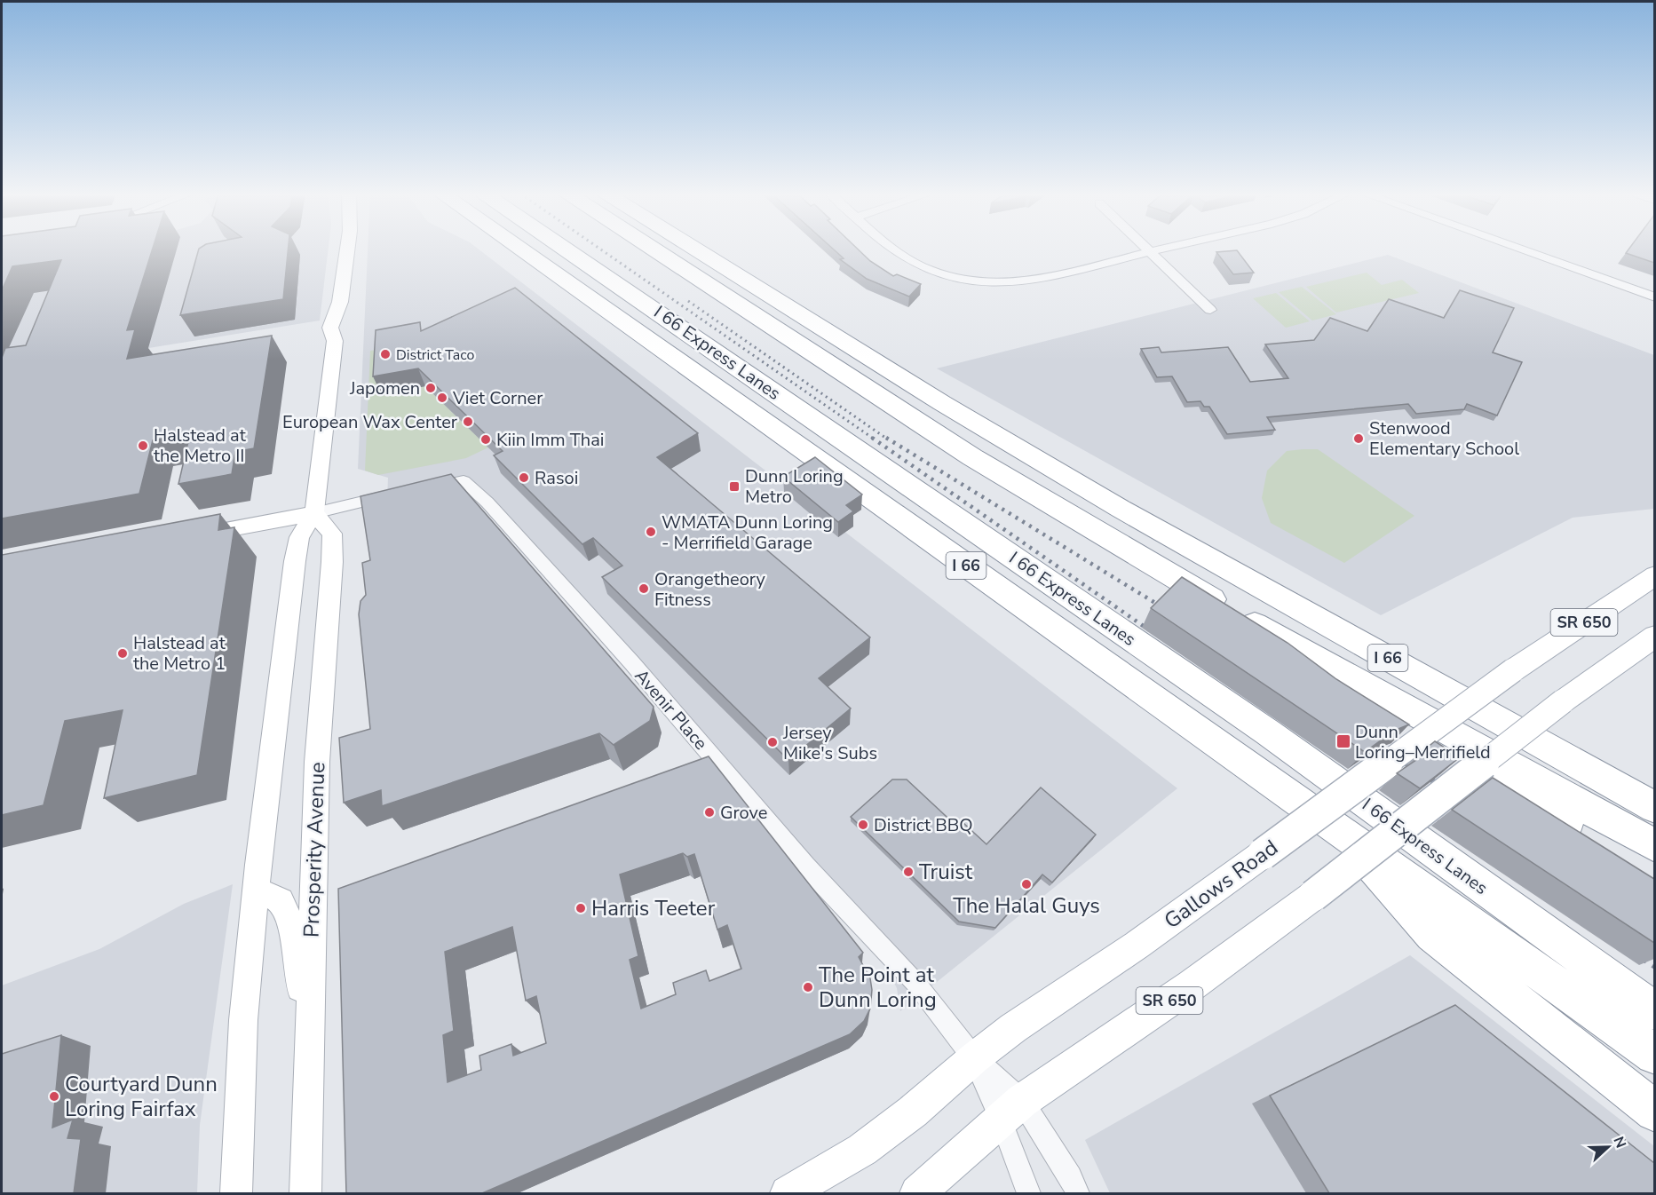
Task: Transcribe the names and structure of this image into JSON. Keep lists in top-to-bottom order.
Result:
{
  "streets": {
    "highway": ["I 66 Express Lanes", "I 66"],
    "main road": ["SR 650", "Prosperity Avenue", "Gallows Road"],
    "street": ["Avenir Place"]
  },
  "crossings": [
    ["Avenir Place", "Gallows Road"]
  ],
  "places": {
    "other": [
      "District Taco",
      "Japomen",
      "Viet Corner",
      "European Wax Center",
      "Stenwood Elementary School",
      "Kiin Imm Thai",
      "Halstead at the Metro II",
      "Rasoi",
      "WMATA Dunn Loring - Merrifield Garage",
      "Orangetheory Fitness",
      "Halstead at the Metro 1",
      "Jersey Mike's Subs",
      "Grove",
      "District BBQ",
      "Truist",
      "The Halal Guys",
      "Harris Teeter",
      "The Point at Dunn Loring",
      "Courtyard Dunn Loring Fairfax"
    ],
    "transit": ["Dunn Loring Metro", "Dunn Loring–Merrifield"]
  },
  "north": "right"
}
